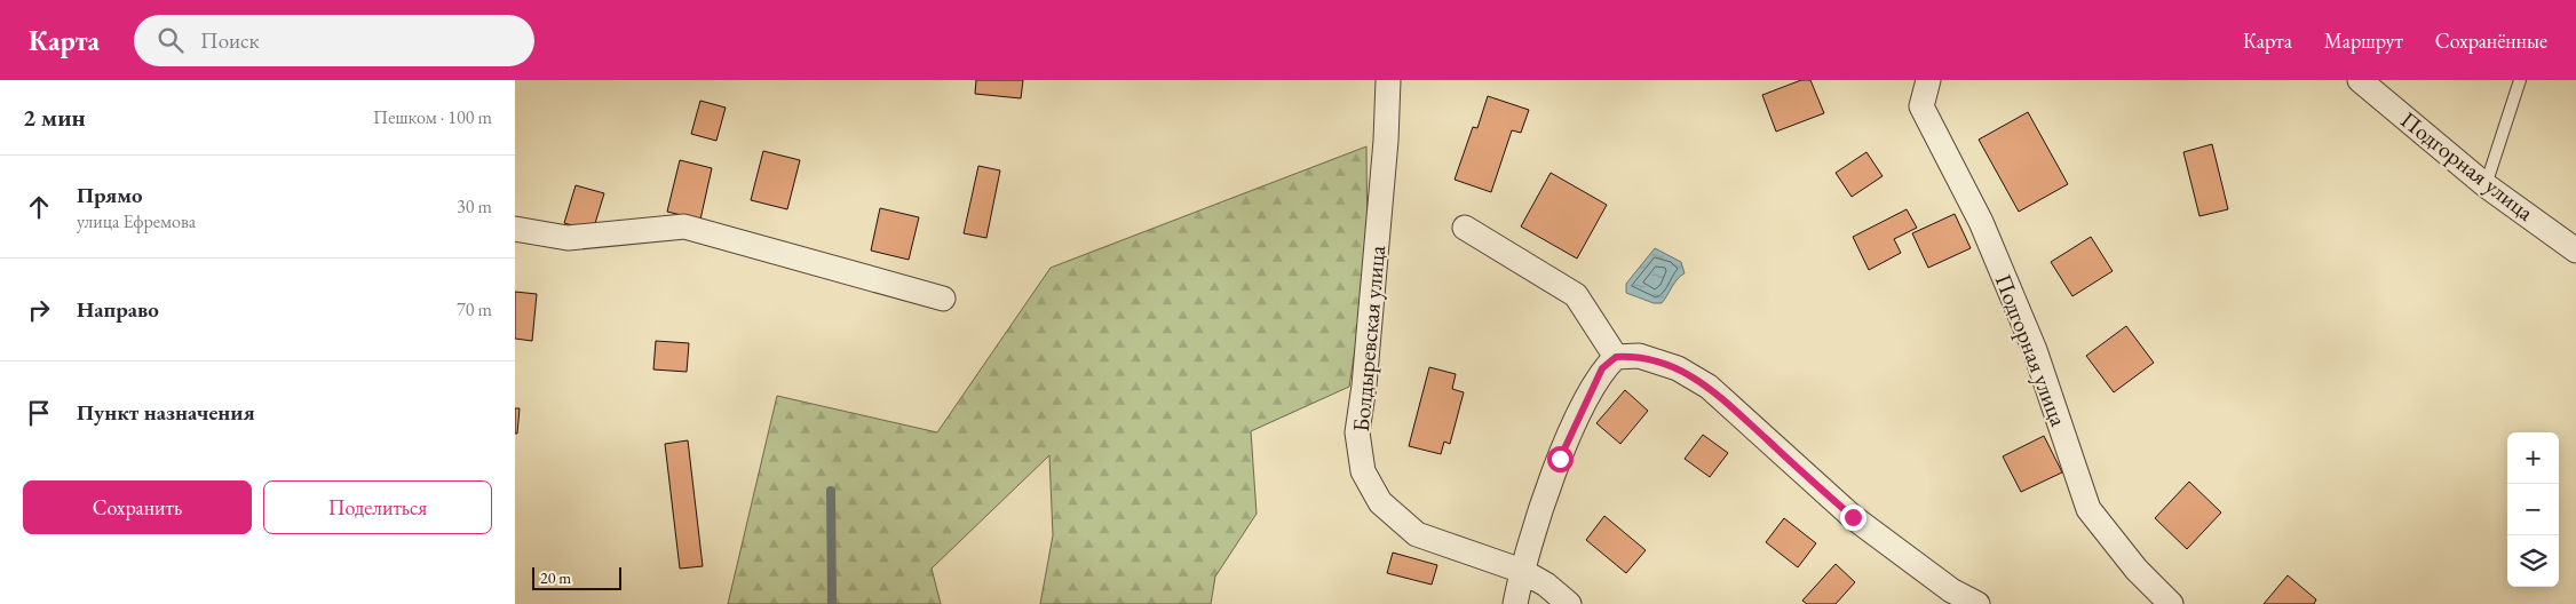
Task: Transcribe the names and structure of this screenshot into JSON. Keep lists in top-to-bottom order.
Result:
{
  "streets": {
    "street": ["Подгорная улица", "Болдыревская улица"]
  },
  "scale_bar": "20 m",
  "page": {
    "header": "Карта",
    "search": "Поиск",
    "nav": ["Карта", "Маршрут", "Сохранённые"],
    "heading": ["2 мин", "Пешком · 100 m"],
    "list": [
      ["Прямо", "улица Ефремова", "30 m"],
      ["Направо", "70 m"],
      "Пункт назначения"
    ],
    "map_buttons": ["+", "−"],
    "buttons": ["Сохранить", "Поделиться"],
    "scale": "20 m"
  }
}
